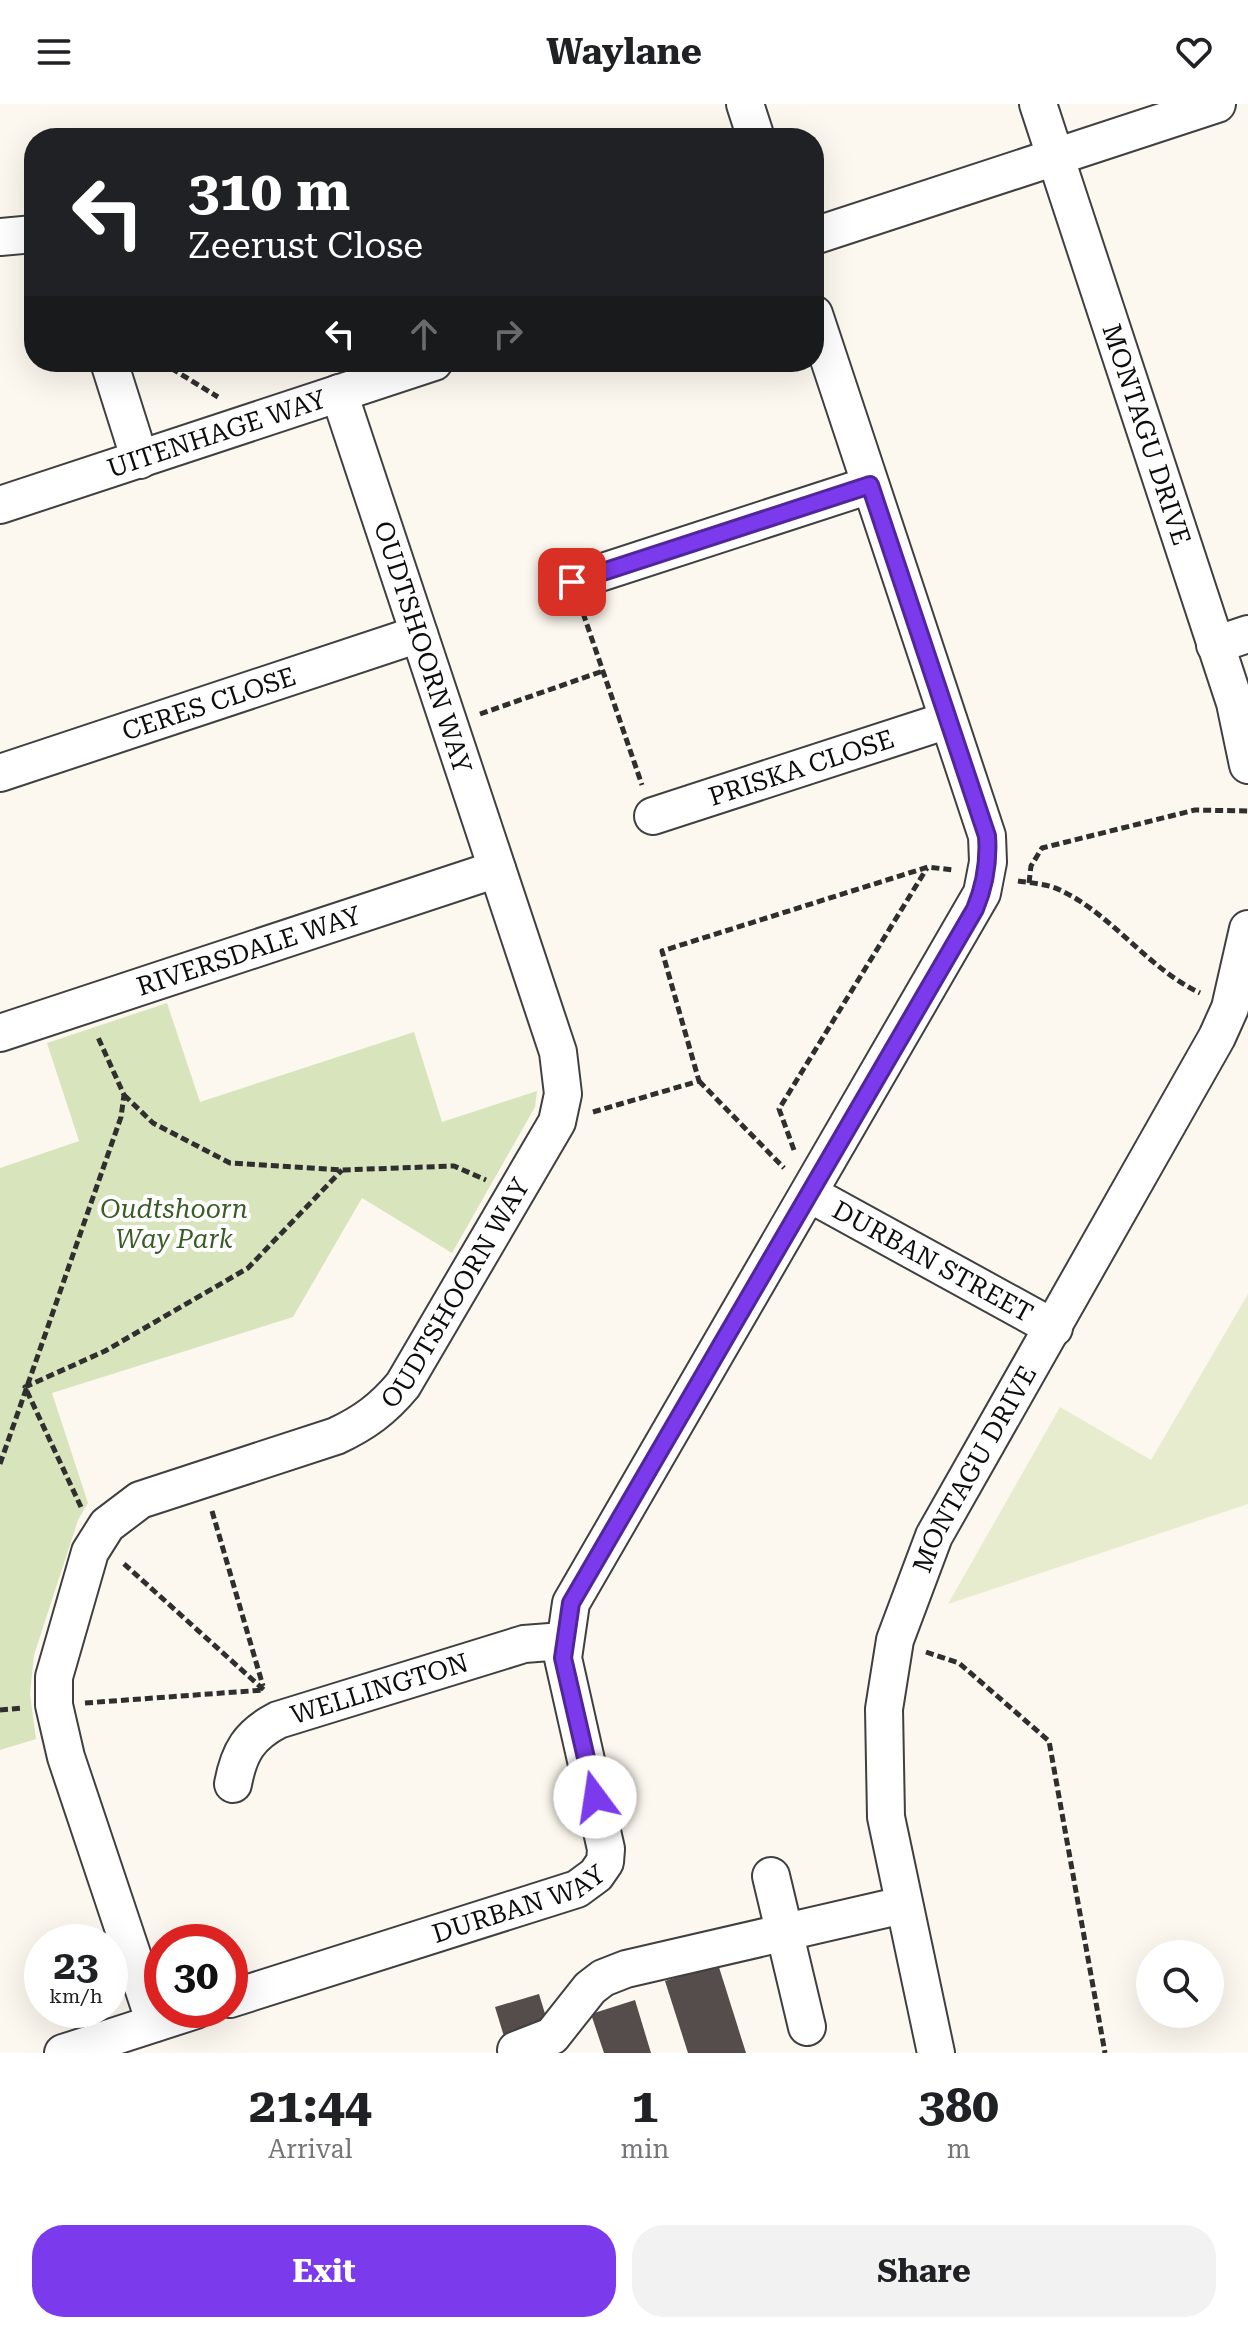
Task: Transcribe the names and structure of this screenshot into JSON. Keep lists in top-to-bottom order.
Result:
{
  "streets": {
    "street": [
      "UITENHAGE WAY",
      "MONTAGU DRIVE",
      "OUDTSHOORN WAY",
      "CERES CLOSE",
      "PRISKA CLOSE",
      "RIVERSDALE WAY",
      "DURBAN STREET",
      "WELLINGTON",
      "DURBAN WAY"
    ]
  },
  "crossings": [
    ["UITENHAGE WAY", "OUDTSHOORN WAY"],
    ["MONTAGU DRIVE", "DURBAN STREET"],
    ["OUDTSHOORN WAY", "CERES CLOSE"],
    ["OUDTSHOORN WAY", "RIVERSDALE WAY"],
    ["PRISKA CLOSE", "DURBAN WAY"],
    ["DURBAN STREET", "DURBAN WAY"],
    ["WELLINGTON", "DURBAN WAY"]
  ],
  "parks": ["Oudtshoorn Way Park"],
  "page": {
    "header": "Waylane",
    "turn": ["310 m", "Zeerust Close"],
    "speed": "23 km/h",
    "limit": "30",
    "eta": [
      "21:44",
      "Arrival",
      "1",
      "min",
      "380",
      "m"
    ],
    "buttons": ["Exit", "Share"]
  }
}
